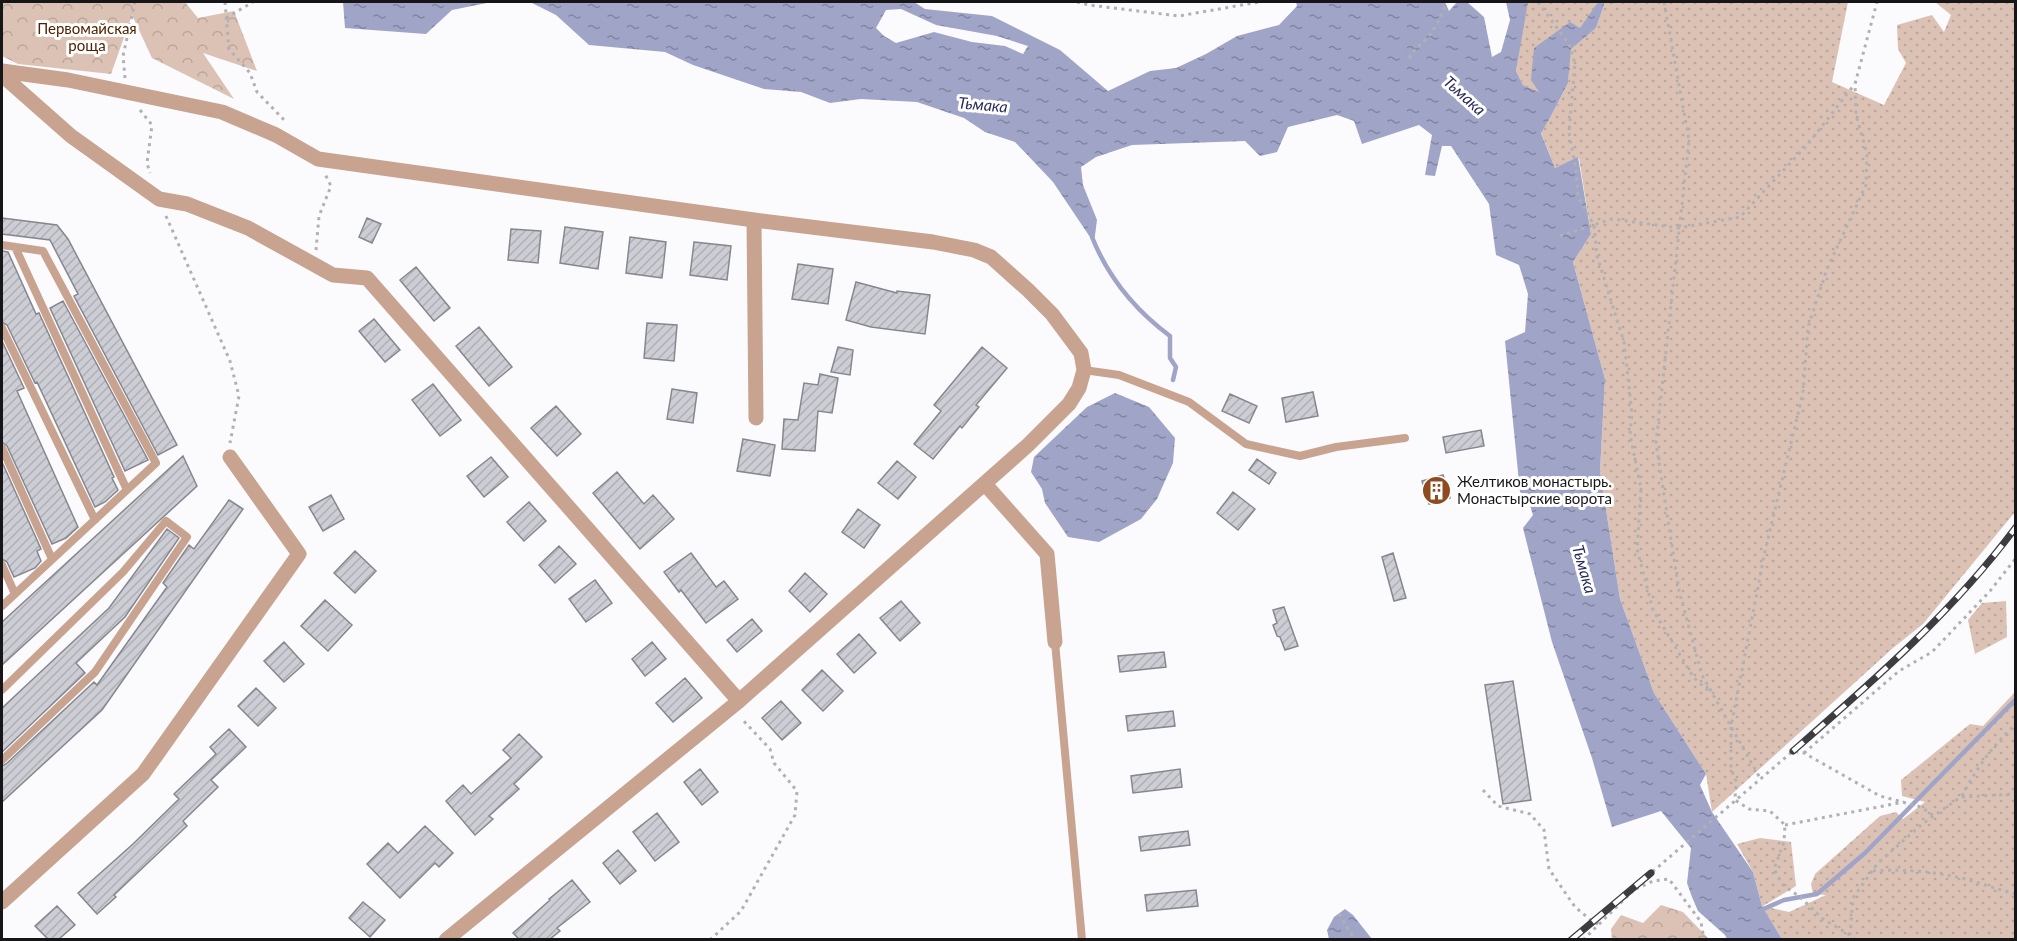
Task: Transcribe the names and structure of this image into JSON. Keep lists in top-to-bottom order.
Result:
{
  "water": ["Тьмака"],
  "parks": ["Первомайская роща"],
  "places": {
    "building": ["Желтиков монастырь. Монастырские ворота"]
  }
}
